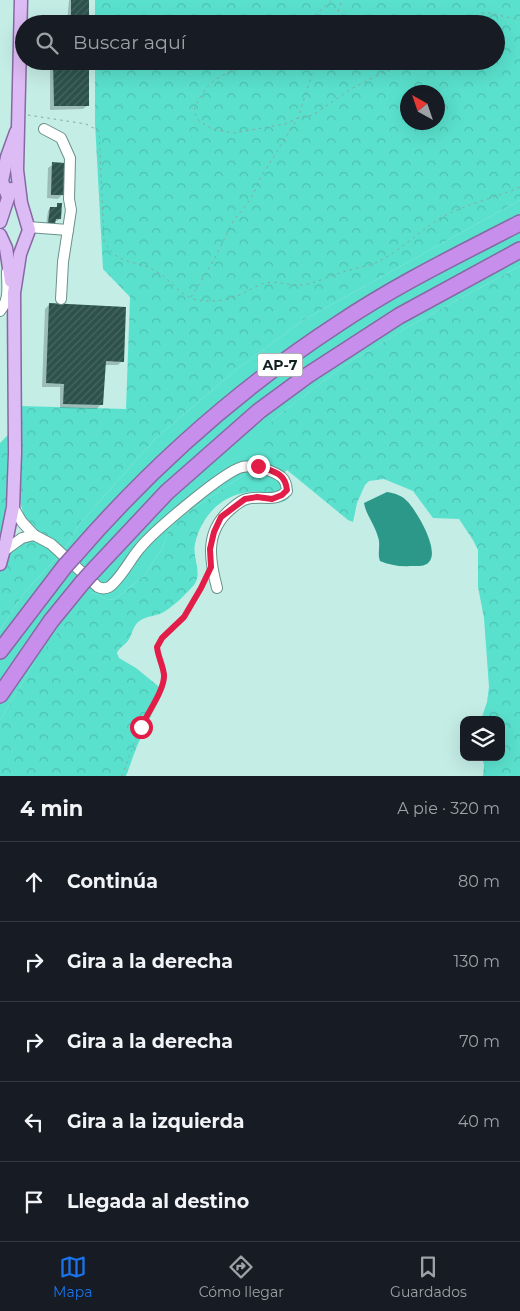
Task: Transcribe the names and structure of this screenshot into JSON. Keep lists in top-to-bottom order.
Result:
{
  "streets": {
    "highway": ["AP-7"]
  },
  "north": "top left",
  "page": {
    "search": "Buscar aquí",
    "heading": ["4 min", "A pie · 320 m"],
    "list": [
      ["Continúa", "80 m"],
      ["Gira a la derecha", "130 m"],
      ["Gira a la derecha", "70 m"],
      ["Gira a la izquierda", "40 m"],
      "Llegada al destino"
    ],
    "nav": ["Mapa", "Cómo llegar", "Guardados"]
  }
}
